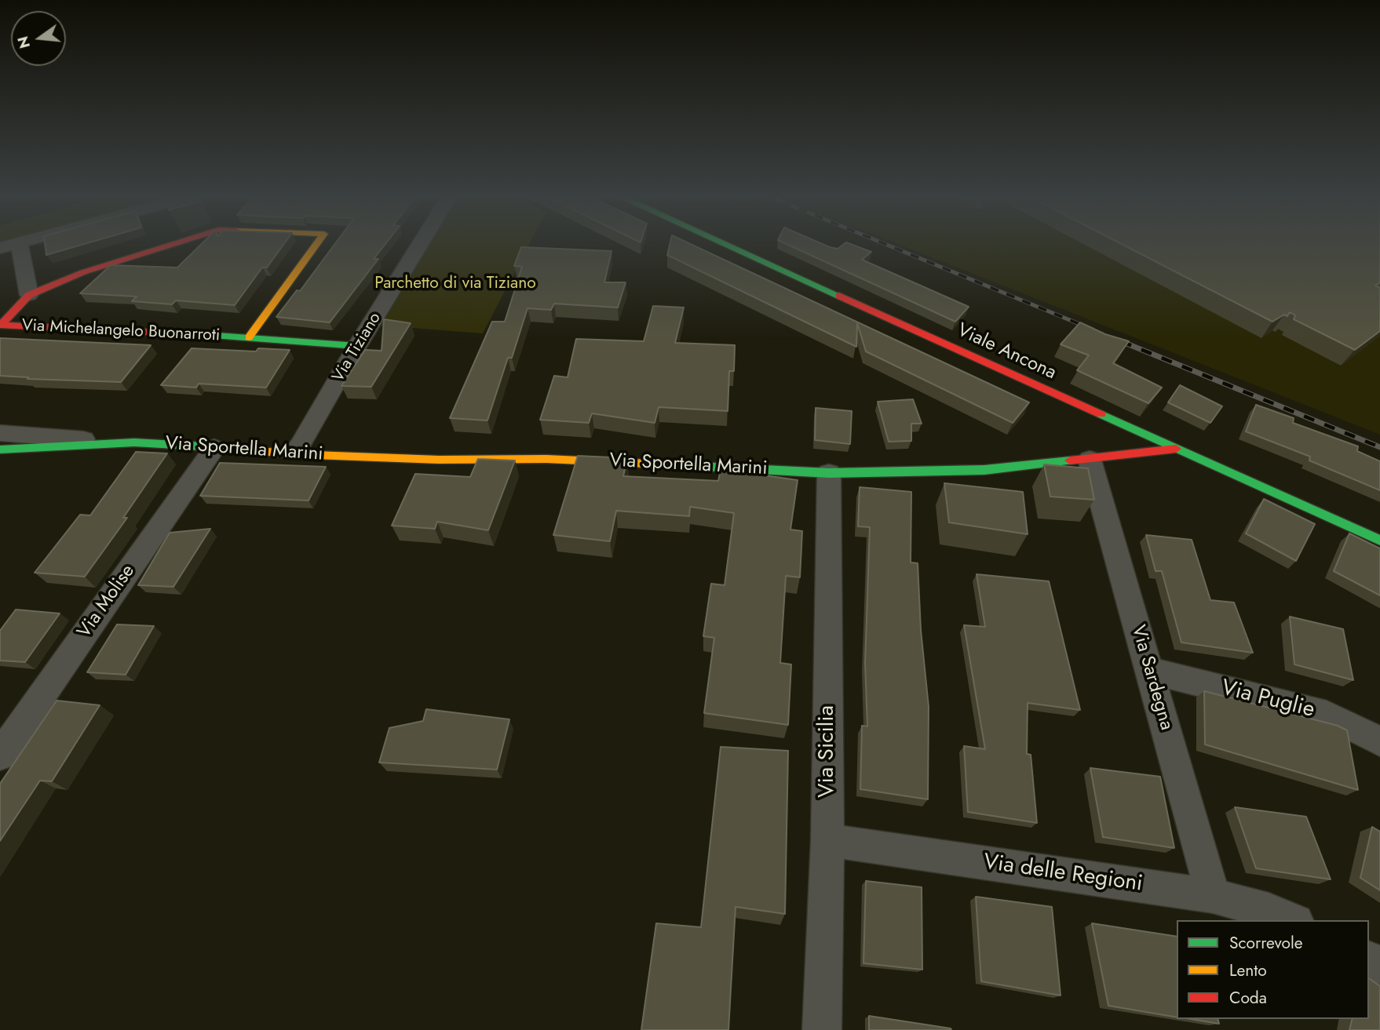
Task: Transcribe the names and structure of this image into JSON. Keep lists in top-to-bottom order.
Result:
{
  "streets": {
    "main road": ["Via Michelangelo Buonarroti", "Viale Ancona", "Via Sportella Marini"],
    "street": [
      "Via Tiziano",
      "Via Molise",
      "Via Sardegna",
      "Via Puglie",
      "Via Sicilia",
      "Via delle Regioni"
    ]
  },
  "crossings": [
    ["Via Michelangelo Buonarroti", "Via Tiziano"],
    ["Viale Ancona", "Via Sportella Marini"],
    ["Via Sportella Marini", "Via Molise"],
    ["Via Sportella Marini", "Via Sardegna"],
    ["Via Sportella Marini", "Via Sicilia"],
    ["Via Sardegna", "Via Puglie"],
    ["Via Sardegna", "Via delle Regioni"],
    ["Via Sicilia", "Via delle Regioni"]
  ],
  "parks": ["Parchetto di via Tiziano"],
  "legend": ["Scorrevole", "Lento", "Coda"],
  "north": "left"
}
